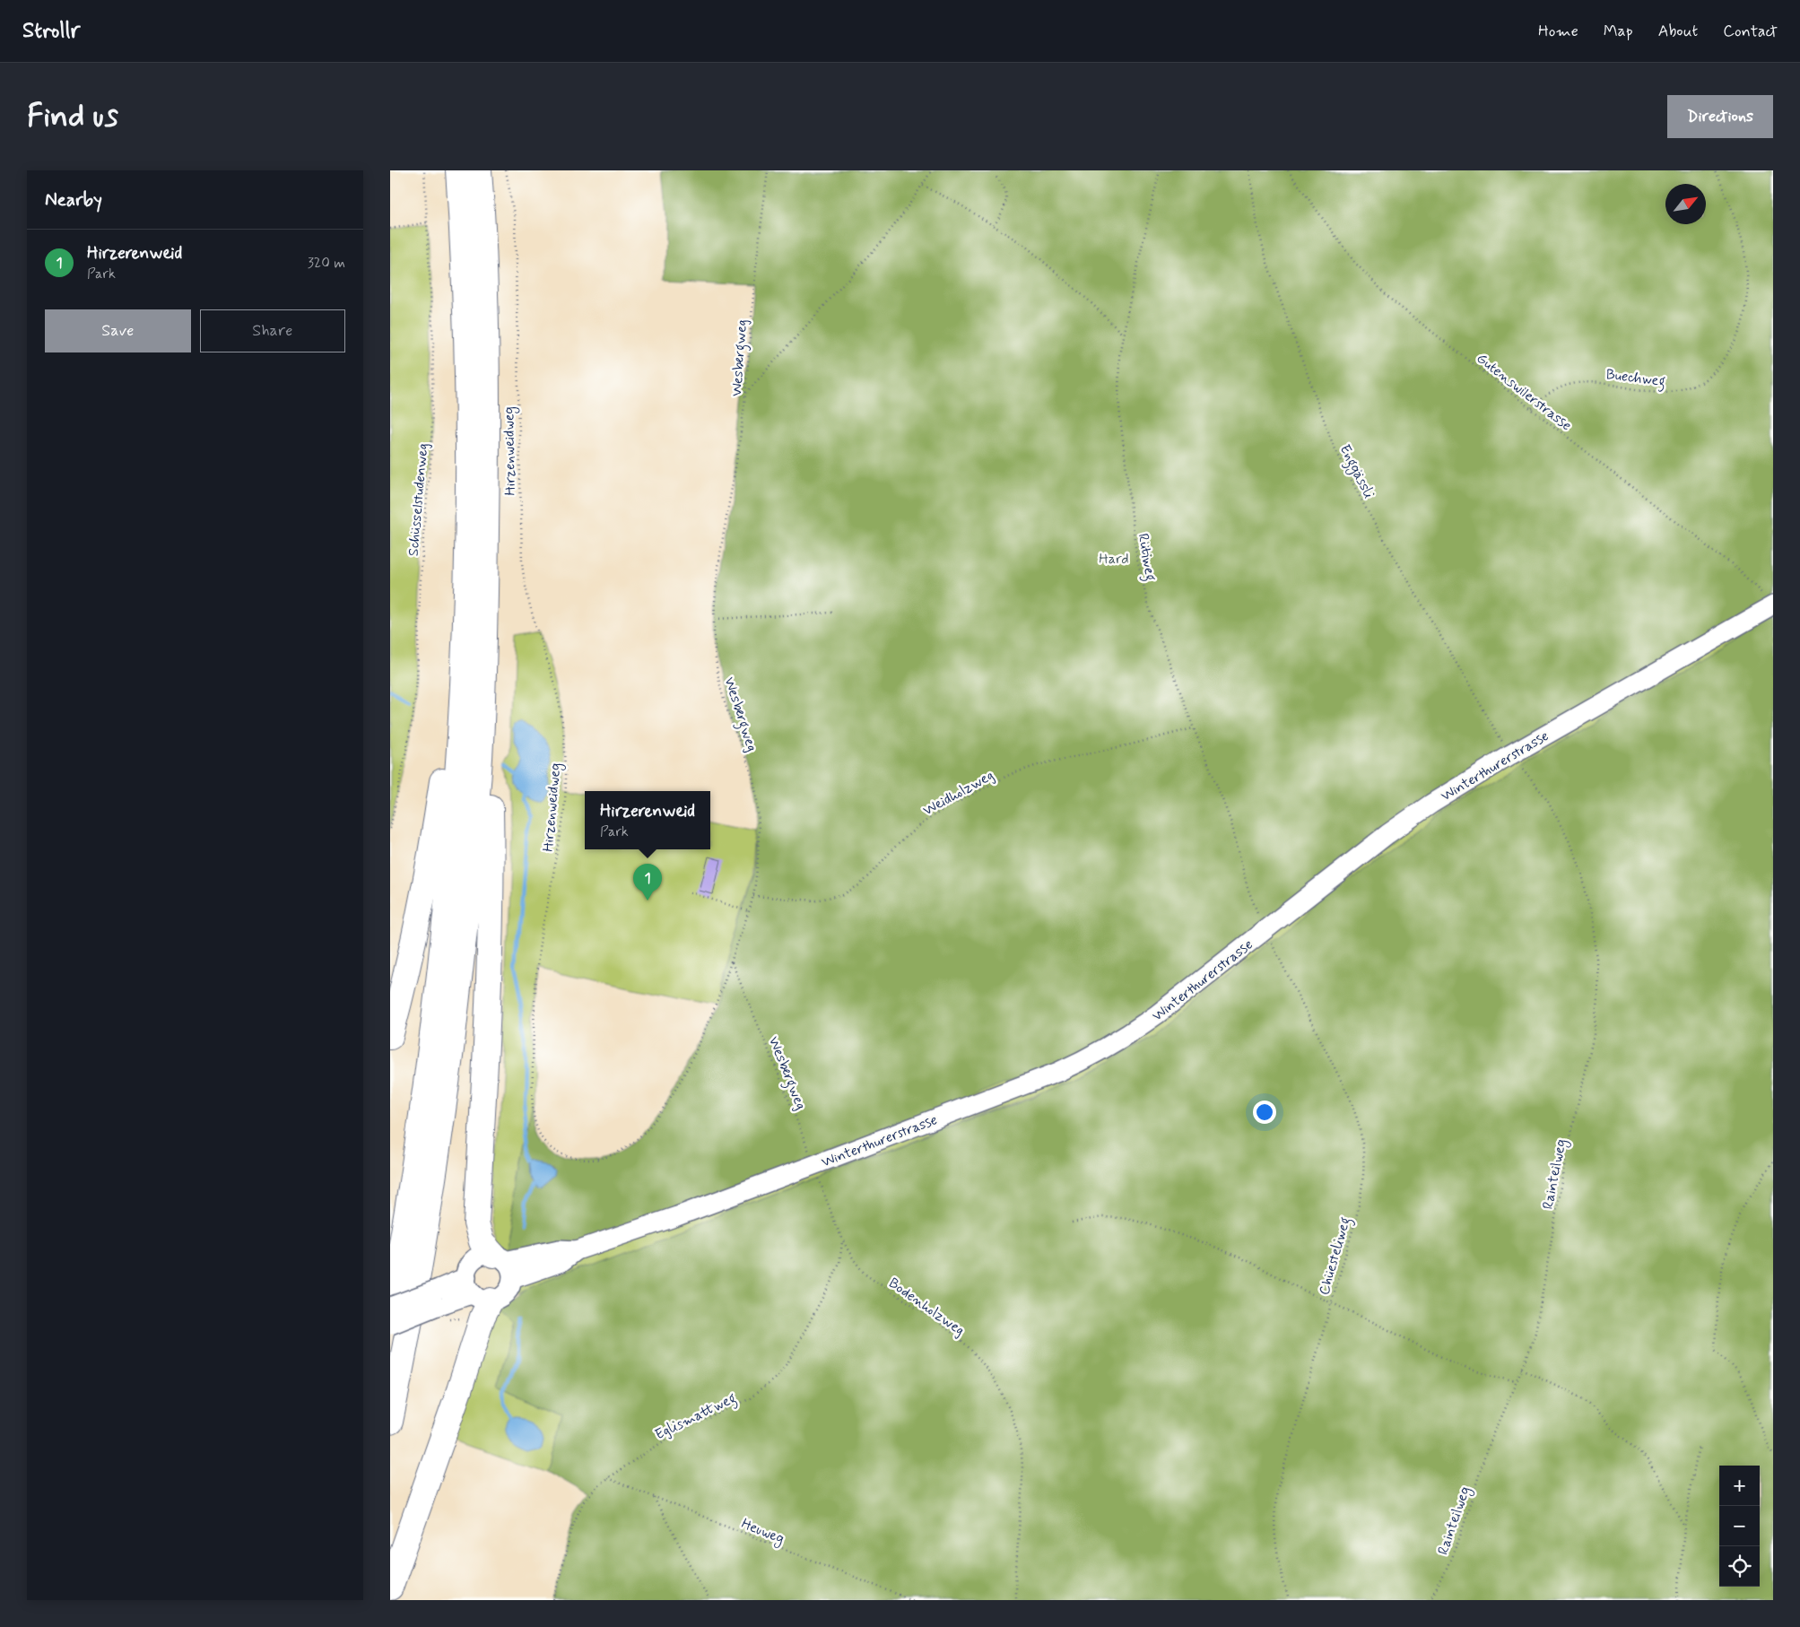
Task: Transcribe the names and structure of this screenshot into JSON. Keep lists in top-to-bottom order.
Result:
{
  "streets": {
    "main road": ["Winterthurerstrasse"],
    "path": [
      "Wesbergweg",
      "Buechweg",
      "Gutenswilerstrasse",
      "Hirzenweidweg",
      "Enggässli",
      "Schüsselstudenweg",
      "Rütiweg",
      "Weidholzweg",
      "Rainteilweg",
      "Chüesteliweg",
      "Bodenholzweg",
      "Eglismattweg",
      "Heuweg"
    ]
  },
  "crossings": [
    ["Wesbergweg", "Hirzenweidweg"],
    ["Wesbergweg", "Winterthurerstrasse"],
    ["Wesbergweg", "Weidholzweg"],
    ["Wesbergweg", "Bodenholzweg"],
    ["Buechweg", "Gutenswilerstrasse"],
    ["Gutenswilerstrasse", "Winterthurerstrasse"],
    ["Enggässli", "Winterthurerstrasse"],
    ["Enggässli", "Rainteilweg"],
    ["Rütiweg", "Winterthurerstrasse"],
    ["Rütiweg", "Weidholzweg"],
    ["Rütiweg", "Chüesteliweg"],
    ["Winterthurerstrasse", "Rainteilweg"],
    ["Winterthurerstrasse", "Chüesteliweg"],
    ["Winterthurerstrasse", "Bodenholzweg"],
    ["Bodenholzweg", "Eglismattweg"],
    ["Eglismattweg", "Heuweg"]
  ],
  "parks": ["Hard"],
  "north": "top right",
  "page": {
    "header": "Strollr",
    "nav": [
      "Home",
      "Map",
      "About",
      "Contact"
    ],
    "buttons": [
      "Directions",
      ["Save", "Share"]
    ],
    "title": "Find us",
    "heading": "Nearby",
    "list": [
      {
        "mark": "1",
        "name": "Hirzerenweid",
        "note": "Park",
        "value": "320 m"
      }
    ],
    "popup": ["Hirzerenweid", "Park"],
    "pins": "1",
    "map_buttons": ["+", "−"]
  }
}
